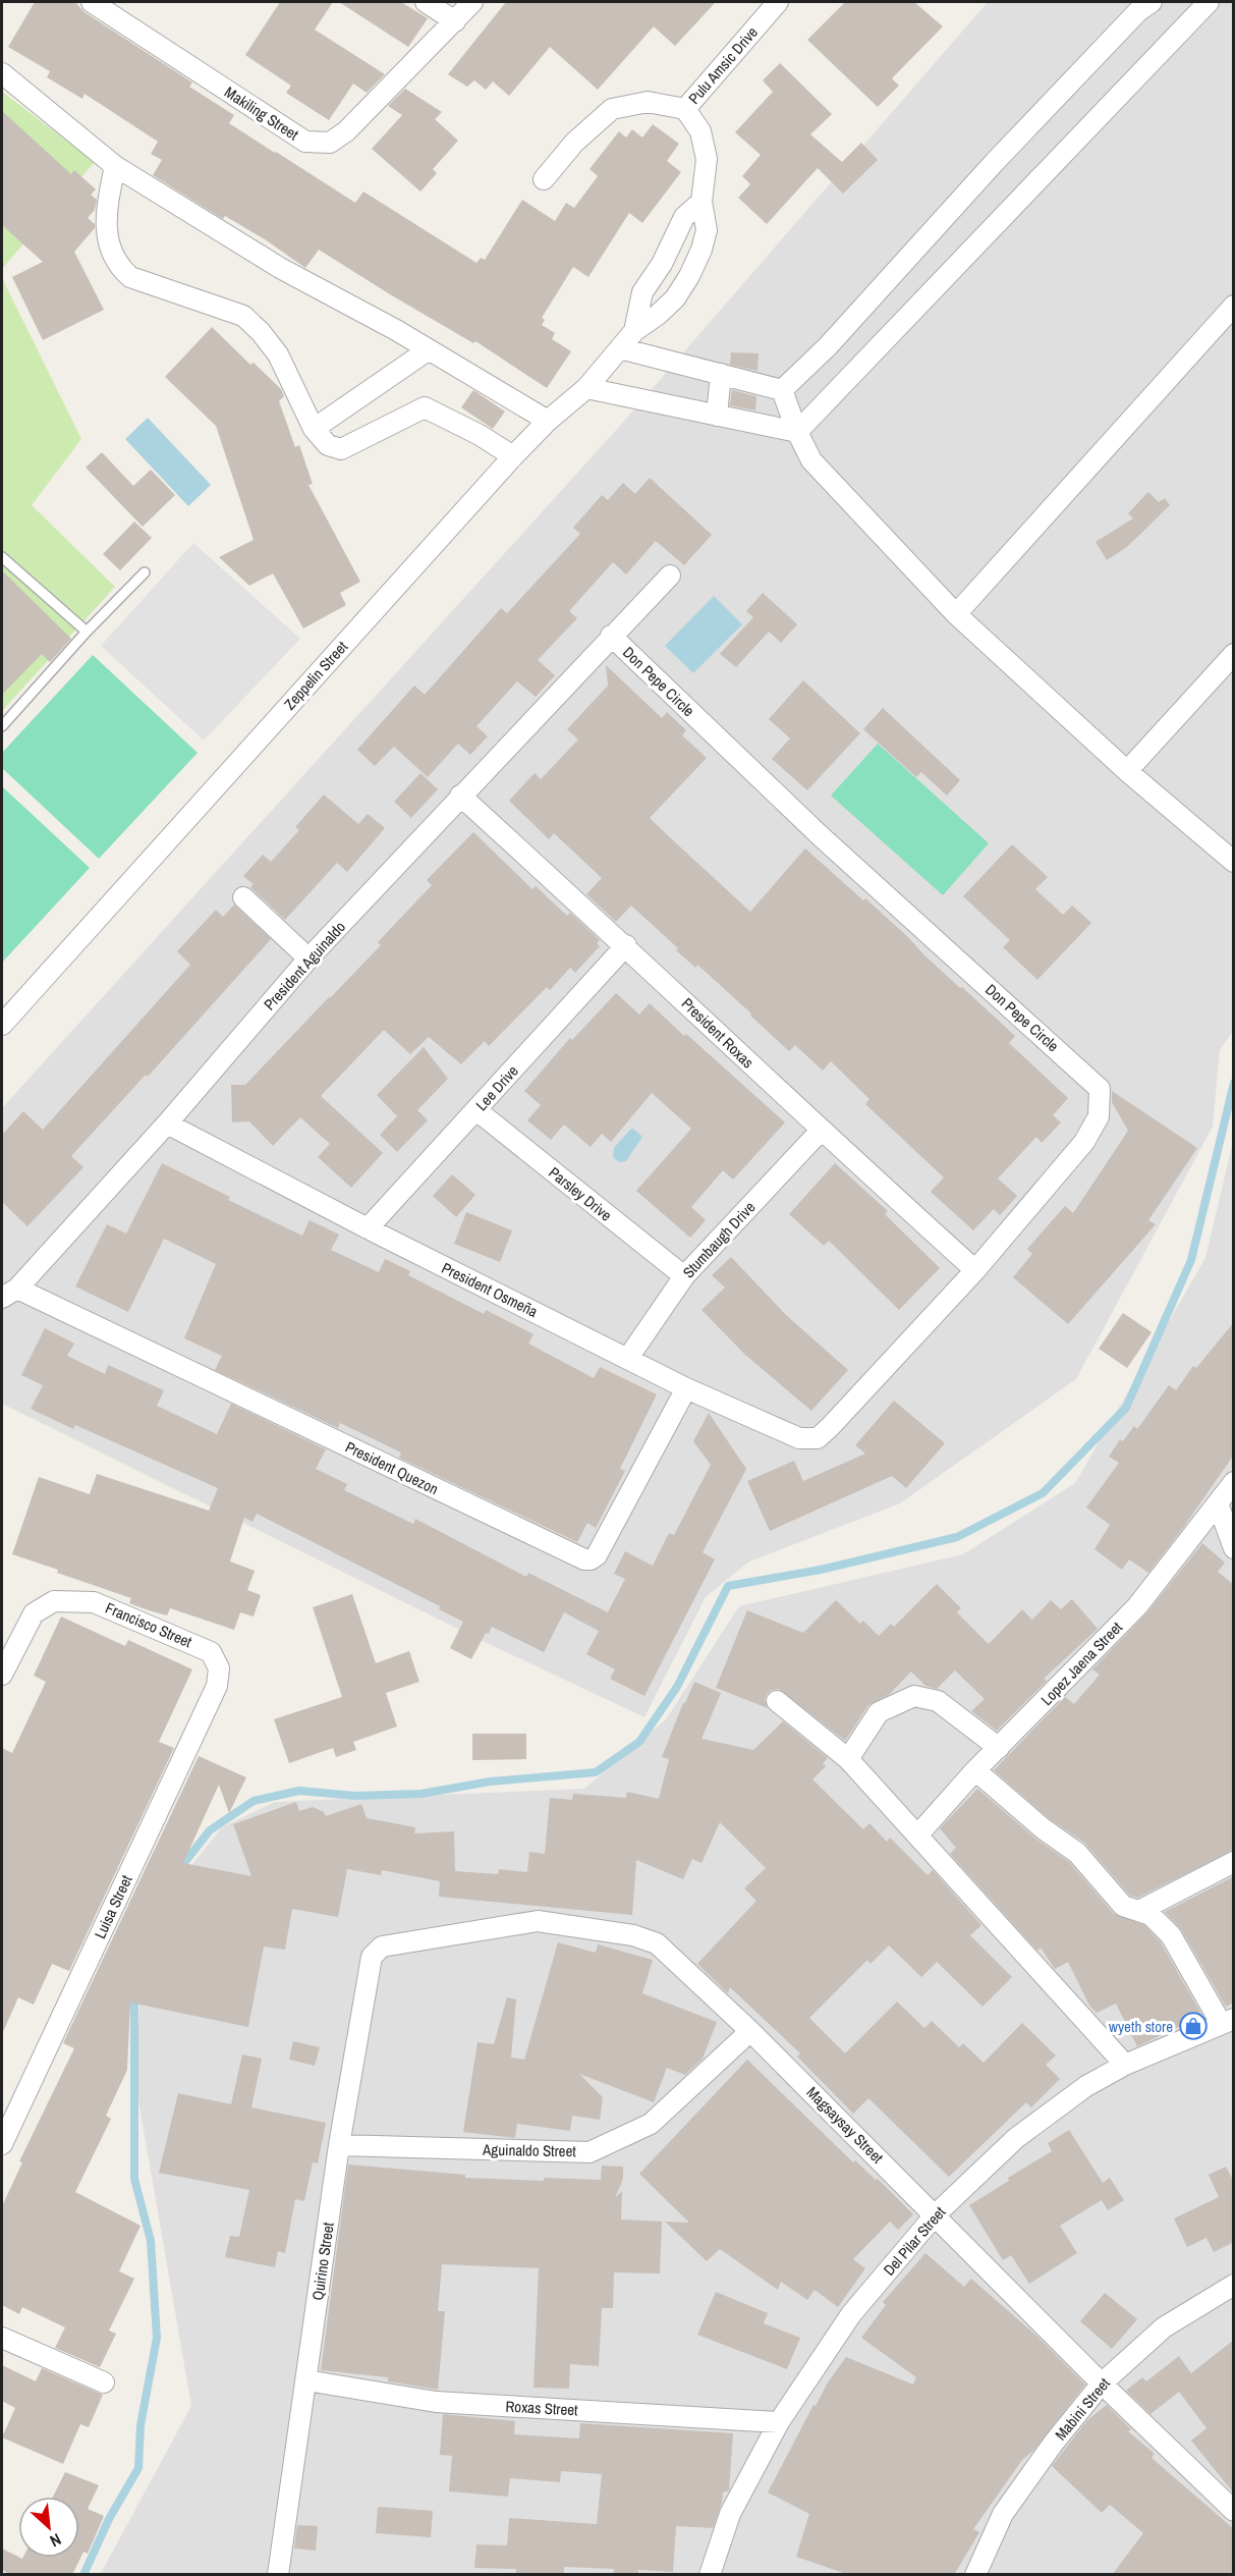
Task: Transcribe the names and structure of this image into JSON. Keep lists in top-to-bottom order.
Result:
{
  "streets": {
    "street": [
      "Pulu Amsic Drive",
      "Makiling Street",
      "Zeppelin Street",
      "Don Pepe Circle",
      "President Aguinaldo",
      "President Roxas",
      "Lee Drive",
      "Parsley Drive",
      "Stumbaugh Drive",
      "President Osmeña",
      "President Quezon",
      "Francisco Street",
      "Lopez Jaena Street",
      "Luisa Street",
      "Magsaysay Street",
      "Aguinaldo Street",
      "Del Pilar Street",
      "Quirino Street",
      "Roxas Street",
      "Mabini Street"
    ]
  },
  "crossings": [
    ["Pulu Amsic Drive", "Zeppelin Street"],
    ["Don Pepe Circle", "President Aguinaldo"],
    ["Don Pepe Circle", "President Roxas"],
    ["Don Pepe Circle", "President Osmeña"],
    ["President Aguinaldo", "President Roxas"],
    ["President Aguinaldo", "President Osmeña"],
    ["President Aguinaldo", "President Quezon"],
    ["President Roxas", "Lee Drive"],
    ["President Roxas", "Stumbaugh Drive"],
    ["Lee Drive", "Parsley Drive"],
    ["Lee Drive", "President Osmeña"],
    ["Parsley Drive", "Stumbaugh Drive"],
    ["Stumbaugh Drive", "President Osmeña"],
    ["President Osmeña", "President Quezon"],
    ["Francisco Street", "Luisa Street"],
    ["Magsaysay Street", "Aguinaldo Street"],
    ["Magsaysay Street", "Del Pilar Street"],
    ["Magsaysay Street", "Quirino Street"],
    ["Magsaysay Street", "Mabini Street"],
    ["Aguinaldo Street", "Quirino Street"],
    ["Del Pilar Street", "Roxas Street"],
    ["Quirino Street", "Roxas Street"]
  ],
  "places": {
    "shop": ["wyeth store"]
  },
  "north": "bottom right"
}
